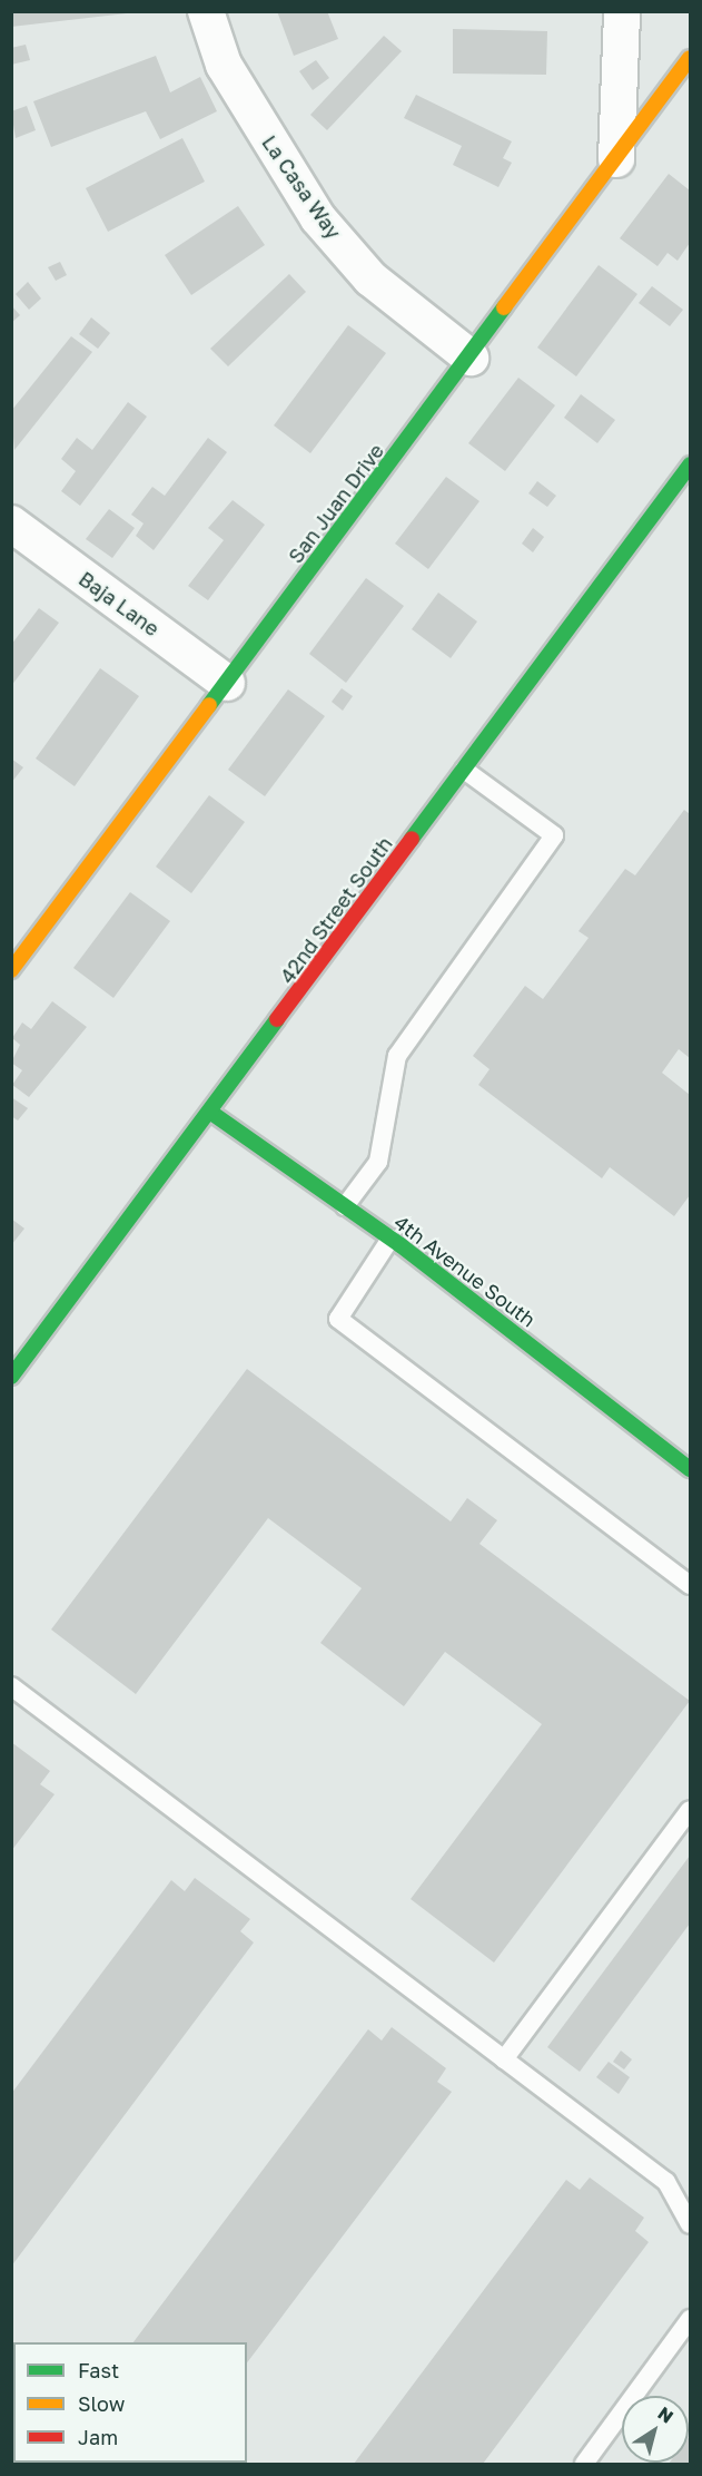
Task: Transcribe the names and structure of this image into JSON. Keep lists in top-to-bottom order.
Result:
{
  "streets": {
    "street": [
      "La Casa Way",
      "San Juan Drive",
      "Baja Lane",
      "42nd Street South",
      "4th Avenue South"
    ]
  },
  "crossings": [
    ["La Casa Way", "San Juan Drive"],
    ["San Juan Drive", "Baja Lane"],
    ["42nd Street South", "4th Avenue South"]
  ],
  "legend": ["Fast", "Slow", "Jam"],
  "north": "top right"
}
